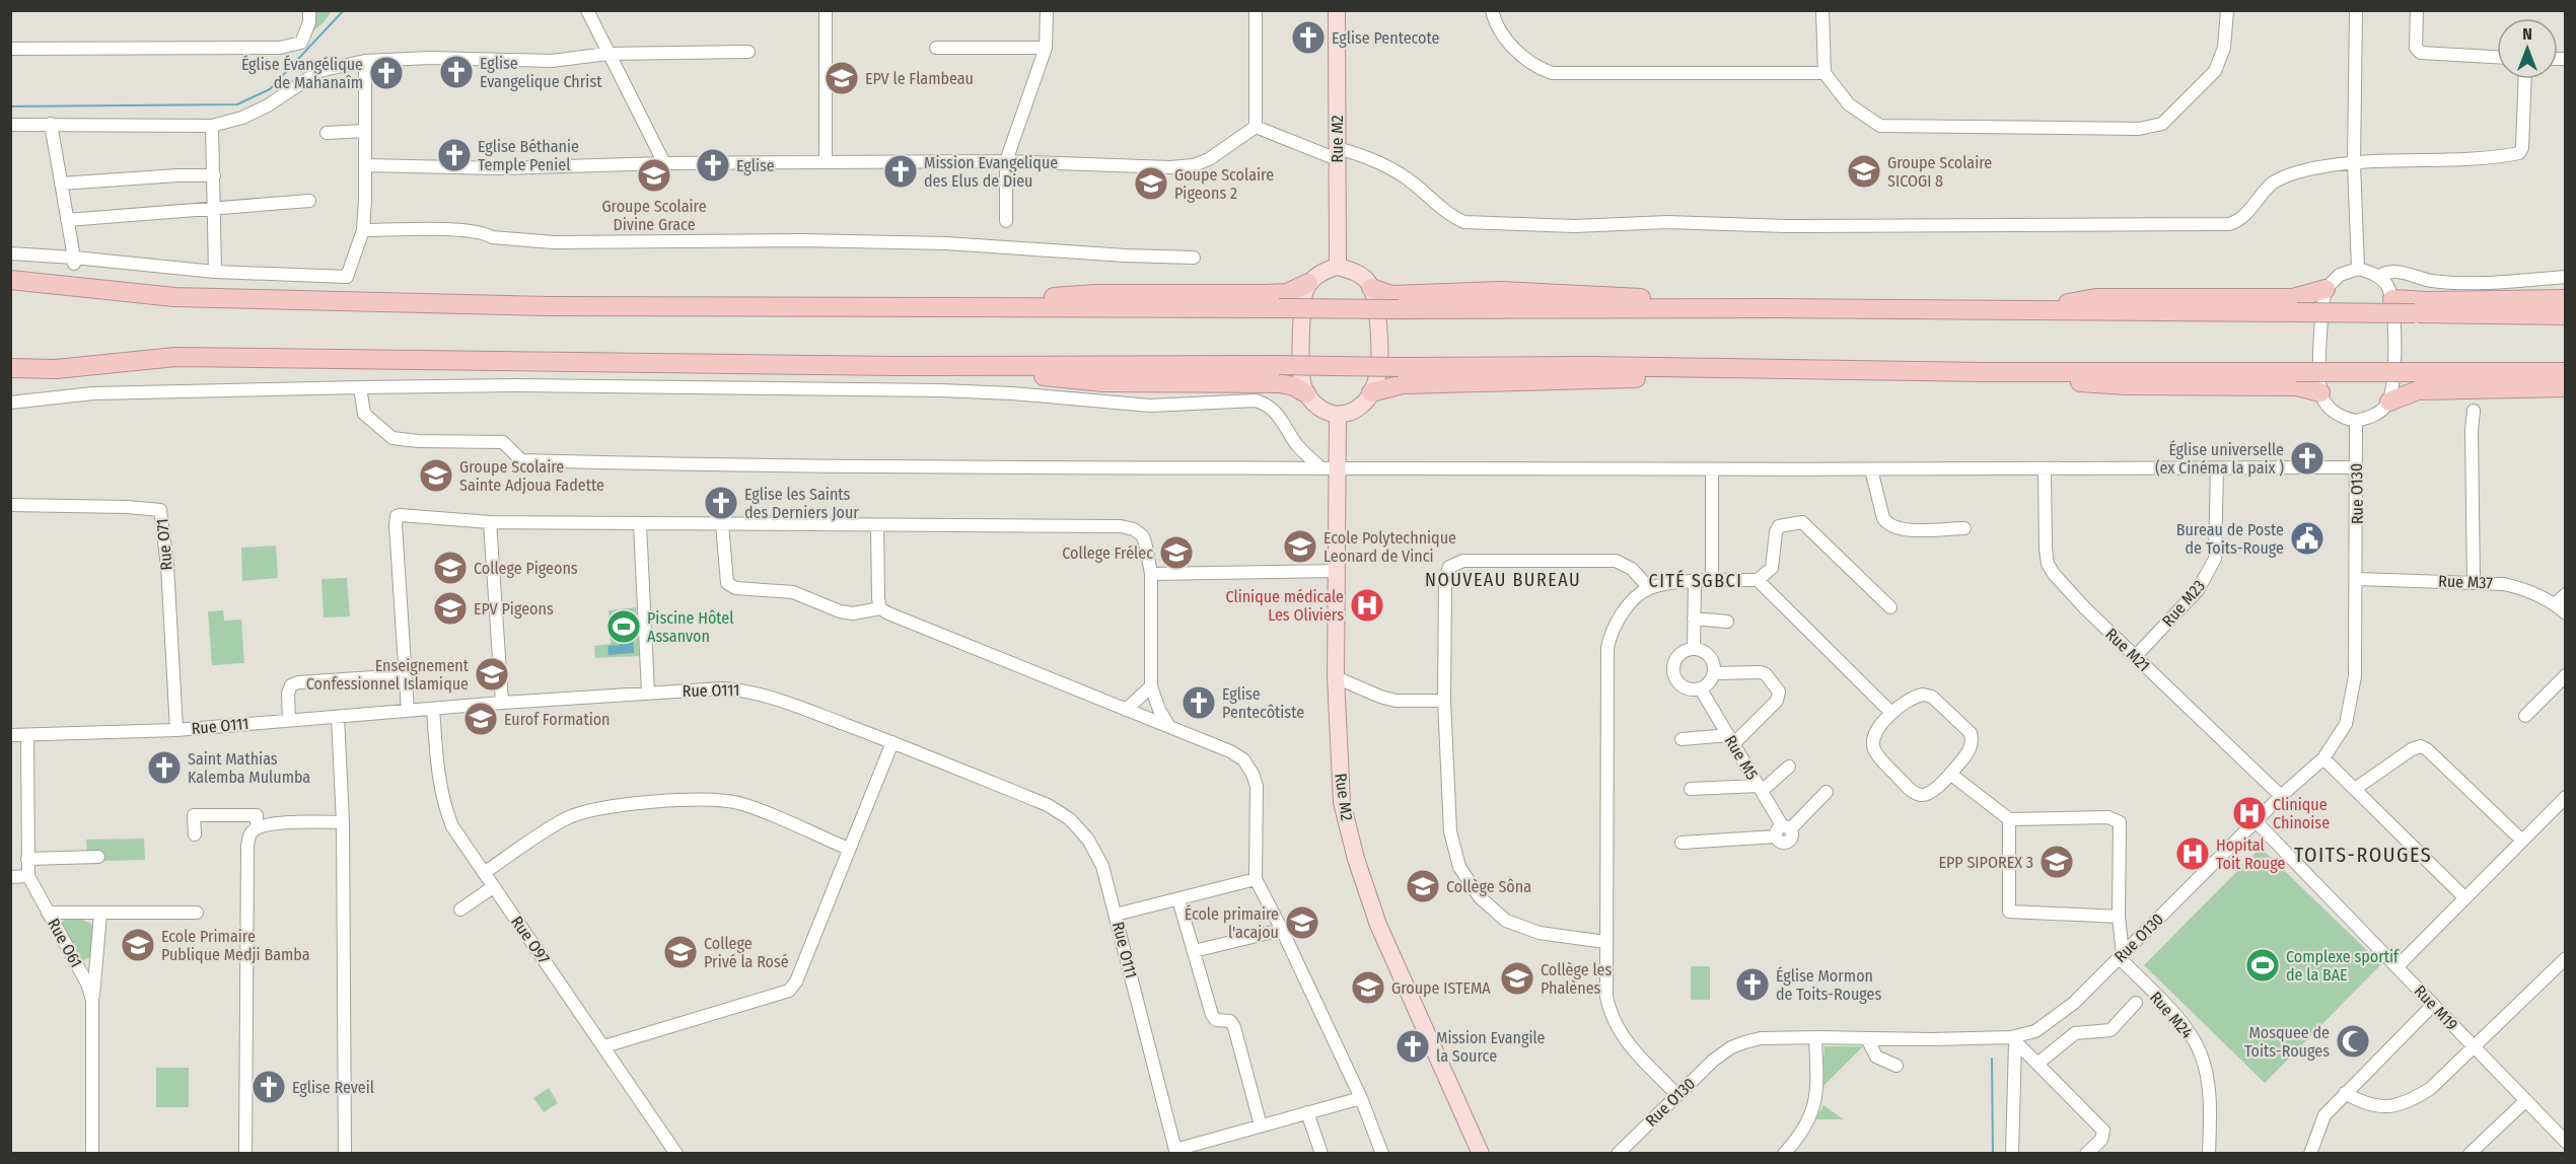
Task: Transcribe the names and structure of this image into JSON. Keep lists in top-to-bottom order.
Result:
{
  "streets": {
    "main road": ["Rue M2"],
    "street": [
      "Rue O130",
      "Rue O71",
      "Rue M37",
      "Rue M23",
      "Rue M21",
      "Rue O111",
      "Rue M5",
      "Rue O97",
      "Rue O61",
      "Rue M19",
      "Rue M24"
    ]
  },
  "crossings": [
    ["Rue O130", "Rue M37"],
    ["Rue O130", "Rue M21"],
    ["Rue O130", "Rue M19"],
    ["Rue O130", "Rue M24"],
    ["Rue O71", "Rue O111"],
    ["Rue M23", "Rue M21"],
    ["Rue O111", "Rue O97"],
    ["Rue O111", "Rue O61"]
  ],
  "districts": ["NOUVEAU BUREAU", "CITÉ SGBCI", "TOITS-ROUGES"],
  "places": {
    "church": [
      "Eglise Pentecote",
      "Eglise Evangelique Christ",
      "Église Évangélique de Mahanaîm",
      "Eglise Béthanie Temple Peniel",
      "Eglise",
      "Mission Evangelique des Elus de Dieu",
      "Église universelle (ex Cinéma la paix )",
      "Eglise les Saints des Derniers Jour",
      "Eglise Pentecôtiste",
      "Saint Mathias Kalemba Mulumba",
      "Église Mormon de Toits-Rouges",
      "Mission Evangile la Source",
      "Eglise Reveil"
    ],
    "school or university": [
      "EPV le Flambeau",
      "Groupe Scolaire SICOGI 8",
      "Groupe Scolaire Divine Grace",
      "Goupe Scolaire Pigeons 2",
      "Groupe Scolaire Sainte Adjoua Fadette",
      "Ecole Polytechnique Leonard de Vinci",
      "College Frélec",
      "College Pigeons",
      "EPV Pigeons",
      "Enseignement Confessionnel Islamique",
      "Eurof Formation",
      "EPP SIPOREX 3",
      "Collège Sôna",
      "École primaire l'acajou",
      "Ecole Primaire Publique Medji Bamba",
      "College Privé la Rosé",
      "Collège les Phalènes",
      "Groupe ISTEMA"
    ],
    "public building": ["Bureau de Poste de Toits-Rouge"],
    "hospital": ["Clinique médicale Les Oliviers", "Clinique Chinoise", "Hopital Toit Rouge"],
    "sports": ["Piscine Hôtel Assanvon", "Complexe sportif de la BAE"],
    "mosque": ["Mosquee de Toits-Rouges"]
  },
  "north": "top"
}
